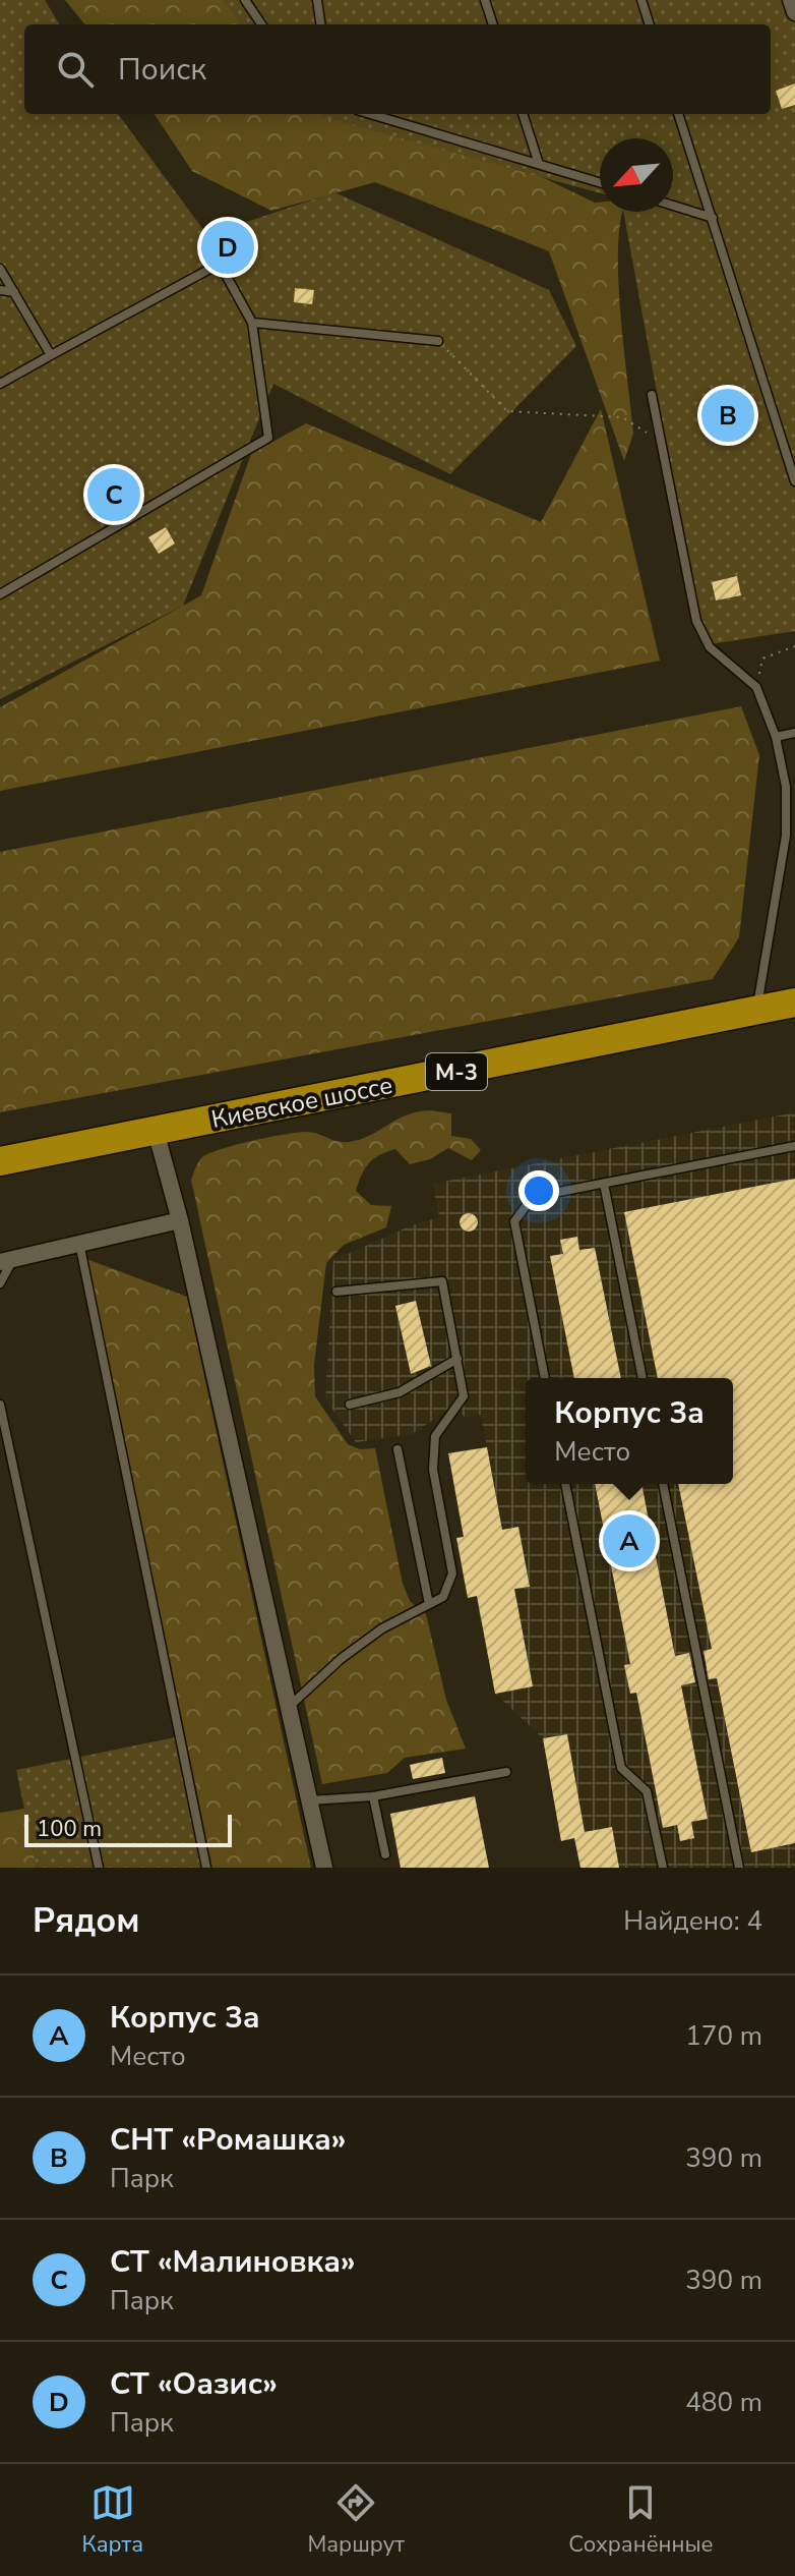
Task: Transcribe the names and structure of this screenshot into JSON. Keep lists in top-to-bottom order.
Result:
{
  "streets": {
    "highway": ["М-3", "Киевское шоссе"]
  },
  "scale_bar": "100 m",
  "north": "bottom left",
  "page": {
    "search": "Поиск",
    "pins": [
      "D",
      "B",
      "C",
      "A"
    ],
    "popup": ["Корпус 3a", "Место"],
    "scale": "100 m",
    "heading": ["Рядом", "Найдено: 4"],
    "list": [
      {
        "mark": "A",
        "name": "Корпус 3a",
        "note": "Место",
        "value": "170 m"
      },
      {
        "mark": "B",
        "name": "СНТ «Ромашка»",
        "note": "Парк",
        "value": "390 m"
      },
      {
        "mark": "C",
        "name": "СТ «Малиновка»",
        "note": "Парк",
        "value": "390 m"
      },
      {
        "mark": "D",
        "name": "СТ «Оазис»",
        "note": "Парк",
        "value": "480 m"
      }
    ],
    "nav": ["Карта", "Маршрут", "Сохранённые"]
  }
}
